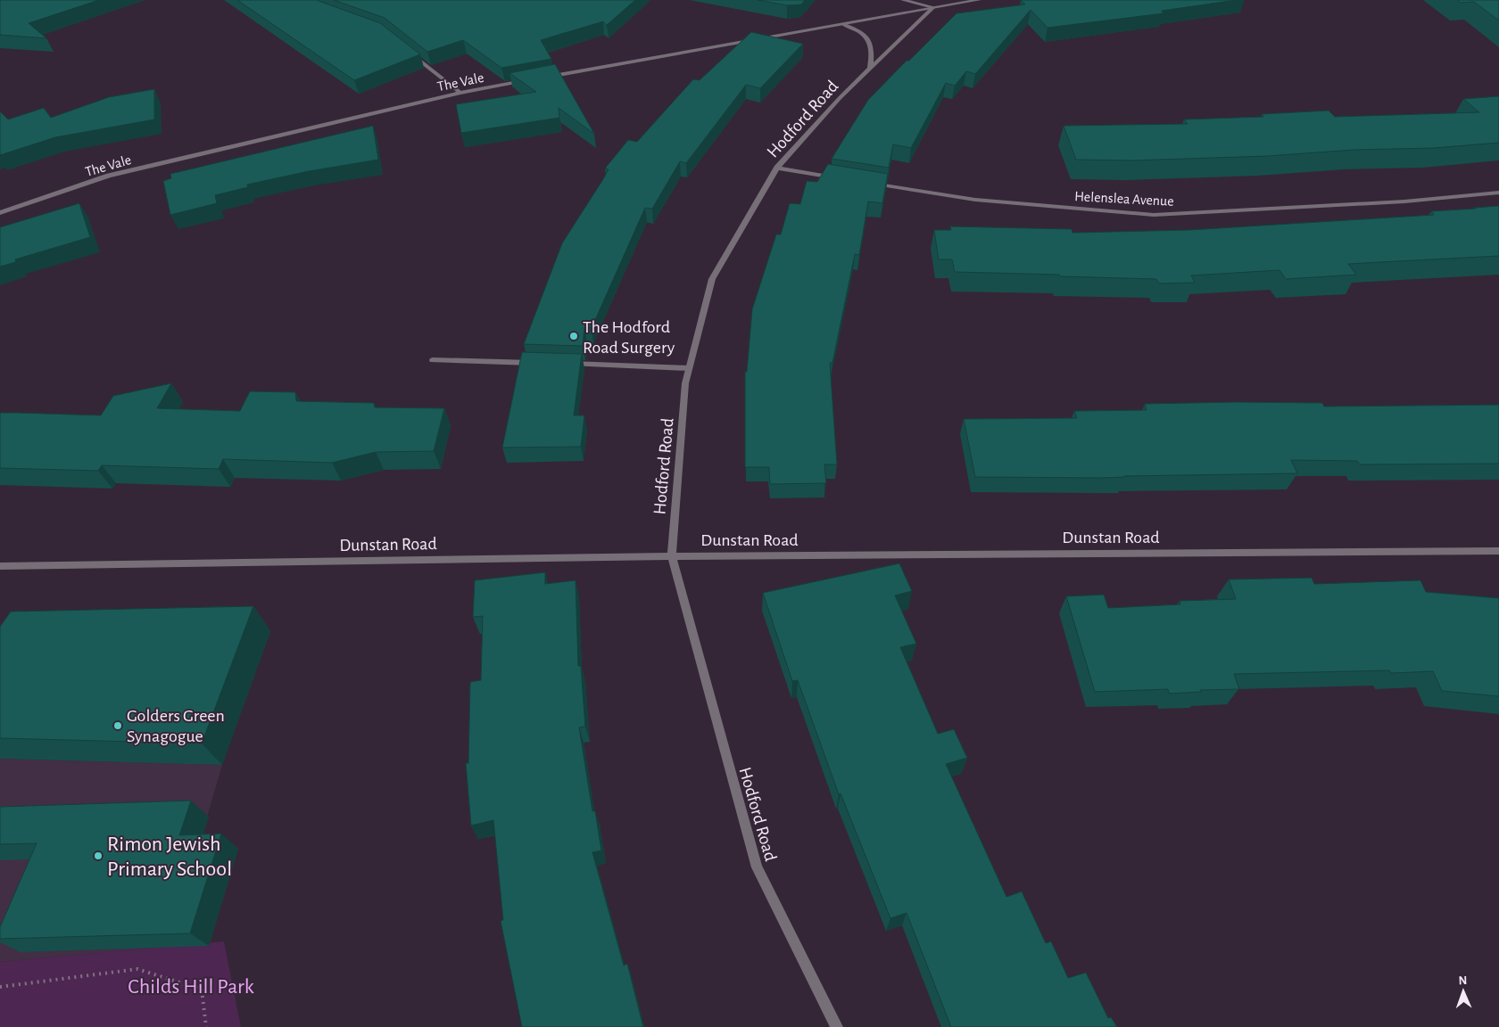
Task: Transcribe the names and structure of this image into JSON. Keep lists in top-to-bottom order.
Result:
{
  "streets": {
    "street": [
      "The Vale",
      "Hodford Road",
      "Helenslea Avenue",
      "Dunstan Road"
    ]
  },
  "crossings": [
    ["Hodford Road", "Dunstan Road"]
  ],
  "parks": ["Childs Hill Park"],
  "places": ["The Hodford Road Surgery", "Golders Green Synagogue", "Rimon Jewish Primary School"],
  "north": "top"
}
